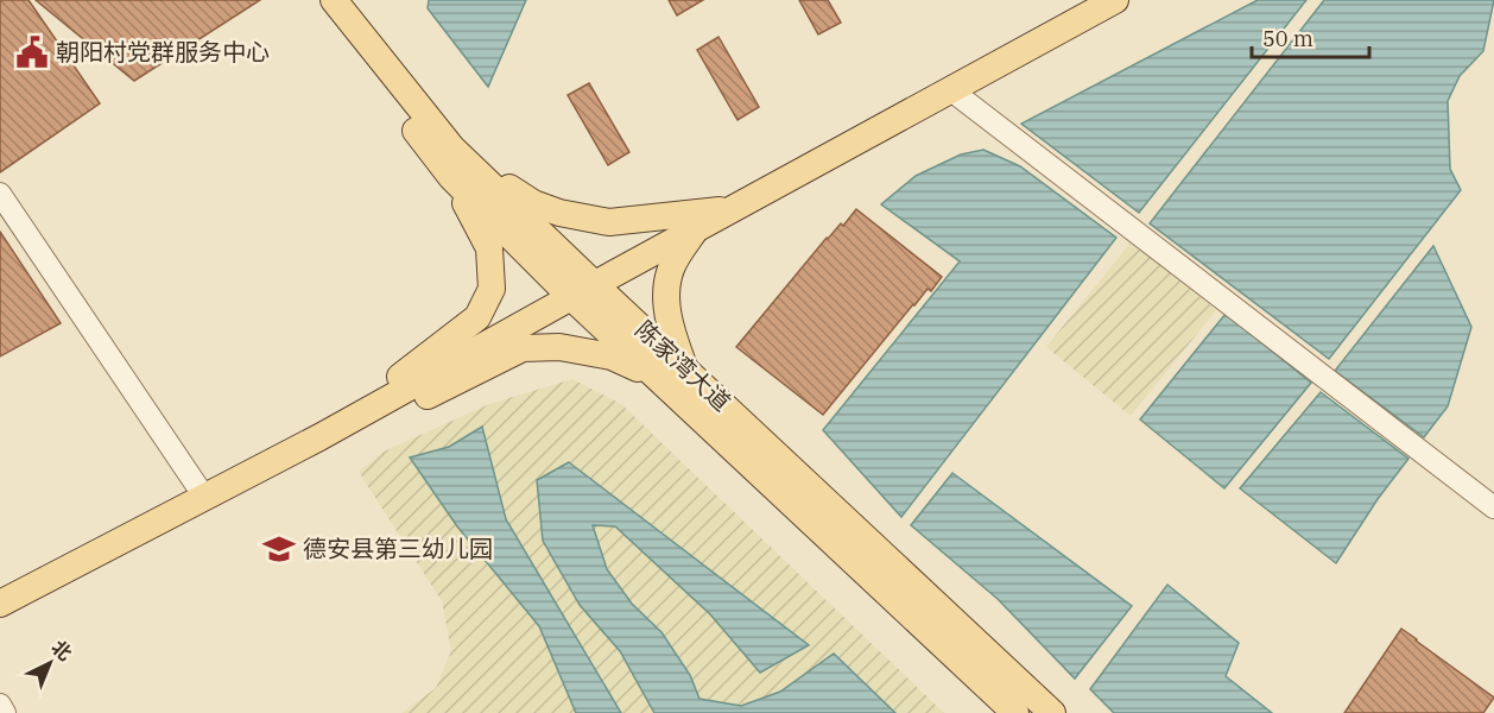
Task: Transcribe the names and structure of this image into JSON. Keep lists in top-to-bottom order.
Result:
{
  "streets": {
    "main road": ["陈家湾大道"]
  },
  "places": {
    "public building": ["朝阳村党群服务中心"],
    "school or university": ["德安县第三幼儿园"]
  },
  "scale_bar": "50 m",
  "north": "top right"
}
